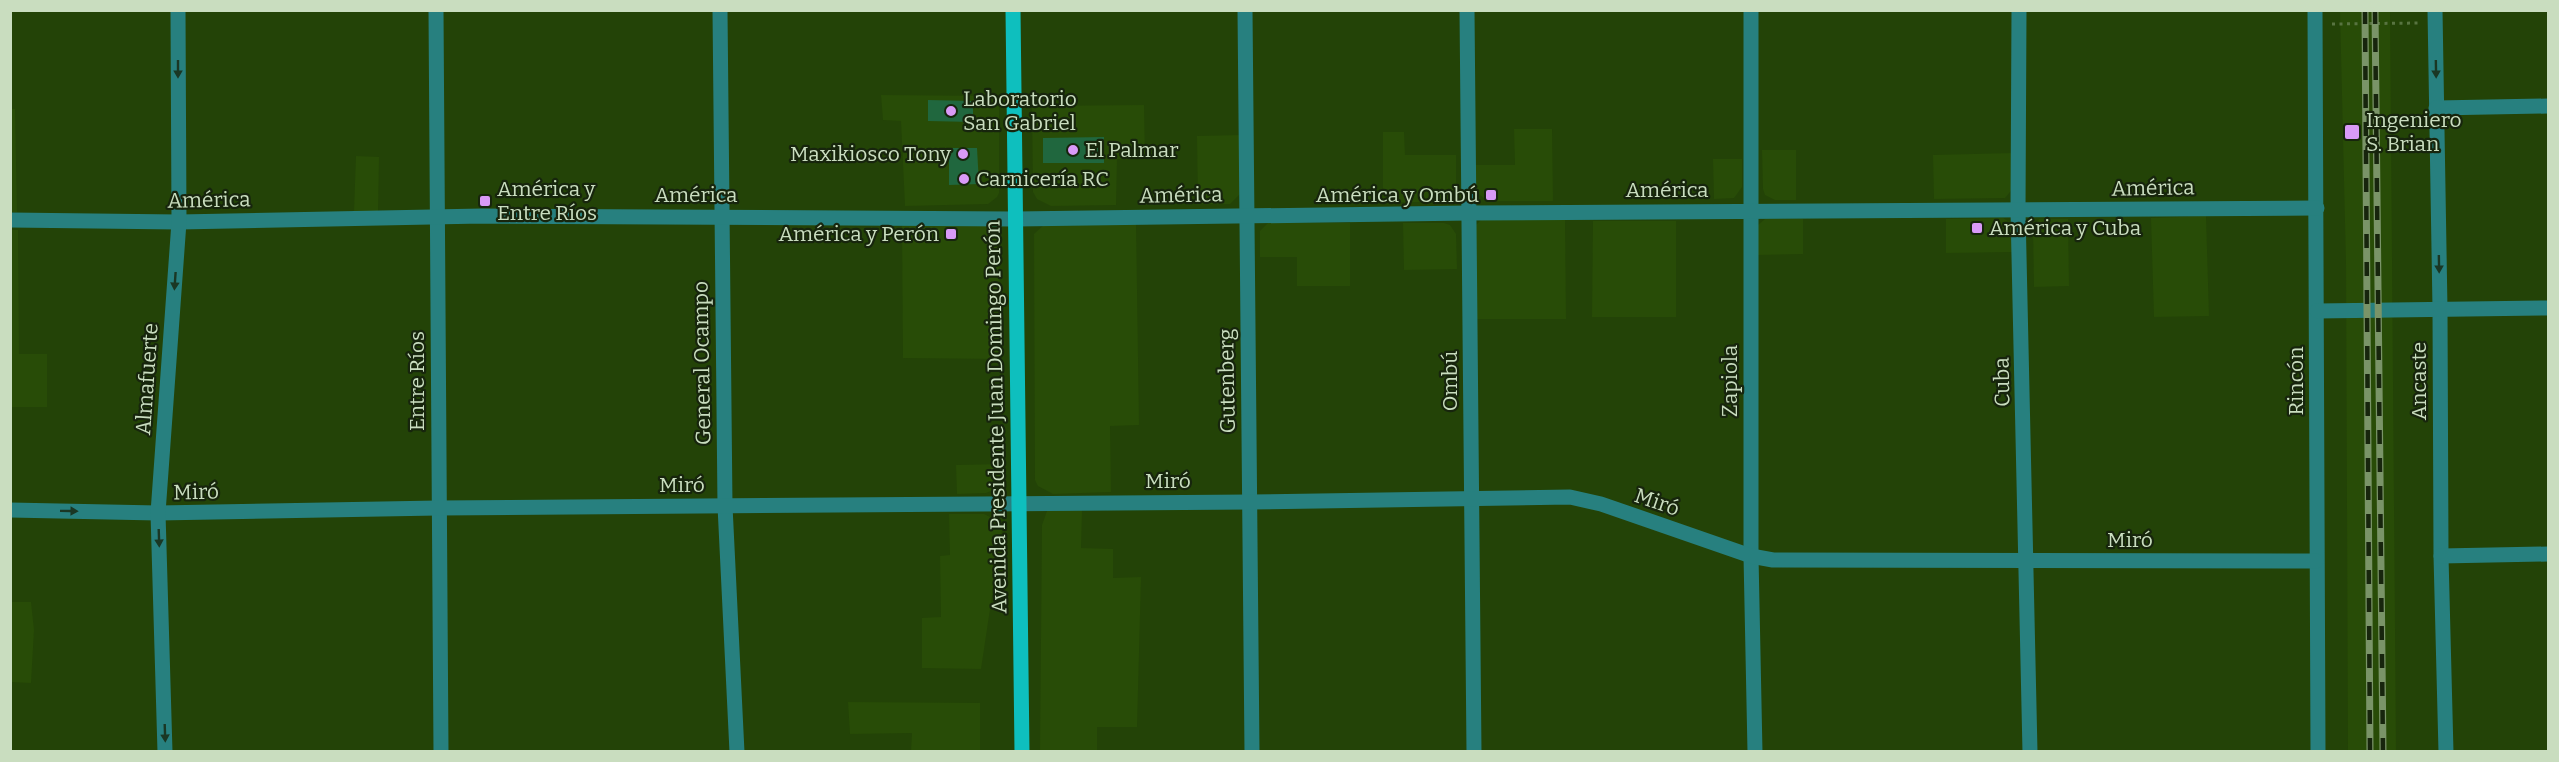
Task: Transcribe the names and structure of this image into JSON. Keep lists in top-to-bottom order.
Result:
{
  "streets": {
    "main road": ["Avenida Presidente Juan Domingo Perón"],
    "street": [
      "América",
      "General Ocampo",
      "Almafuerte",
      "Entre Ríos",
      "Gutenberg",
      "Ombú",
      "Zapiola",
      "Rincón",
      "Ancaste",
      "Cuba",
      "Miró"
    ]
  },
  "crossings": [
    ["América", "General Ocampo"],
    ["América", "Almafuerte"],
    ["América", "Entre Ríos"],
    ["América", "Gutenberg"],
    ["América", "Ombú"],
    ["América", "Zapiola"],
    ["América", "Rincón"],
    ["América", "Cuba"],
    ["América", "Avenida Presidente Juan Domingo Perón"],
    ["General Ocampo", "Miró"],
    ["Almafuerte", "Miró"],
    ["Entre Ríos", "Miró"],
    ["Gutenberg", "Miró"],
    ["Ombú", "Miró"],
    ["Zapiola", "Miró"],
    ["Rincón", "Miró"],
    ["Cuba", "Miró"],
    ["Avenida Presidente Juan Domingo Perón", "Miró"]
  ],
  "one_way": ["Almafuerte", "Ancaste"],
  "places": {
    "other": [
      "Laboratorio San Gabriel",
      "El Palmar",
      "Maxikiosco Tony",
      "Carnicería RC"
    ],
    "transit": [
      "Ingeniero S. Brian",
      "América y Ombú",
      "América y Entre Ríos",
      "América y Cuba",
      "América y Perón"
    ]
  }
}
